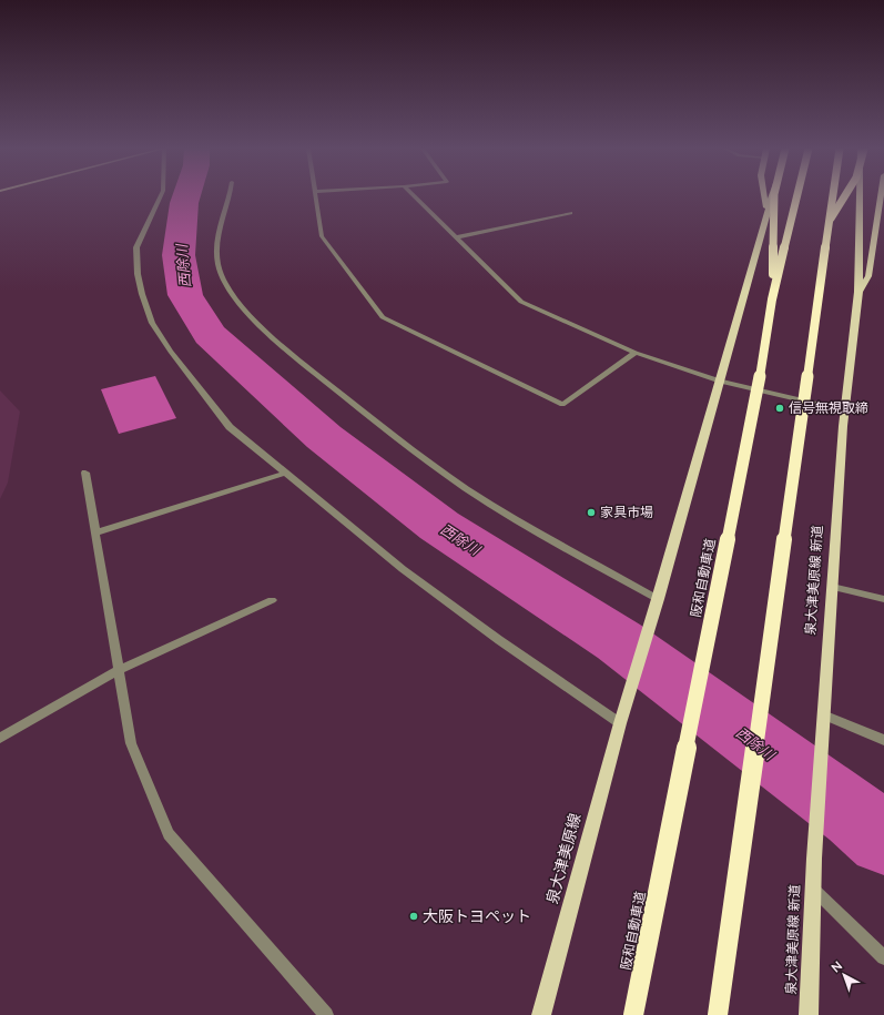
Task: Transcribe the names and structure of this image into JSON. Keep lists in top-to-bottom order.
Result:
{
  "streets": {
    "highway": ["阪和自動車道"],
    "main road": ["泉大津美原線 新道", "泉大津美原線"]
  },
  "water": ["西除川"],
  "places": ["信号無視取締", "家具市場", "大阪トヨペット"],
  "north": "top left"
}
